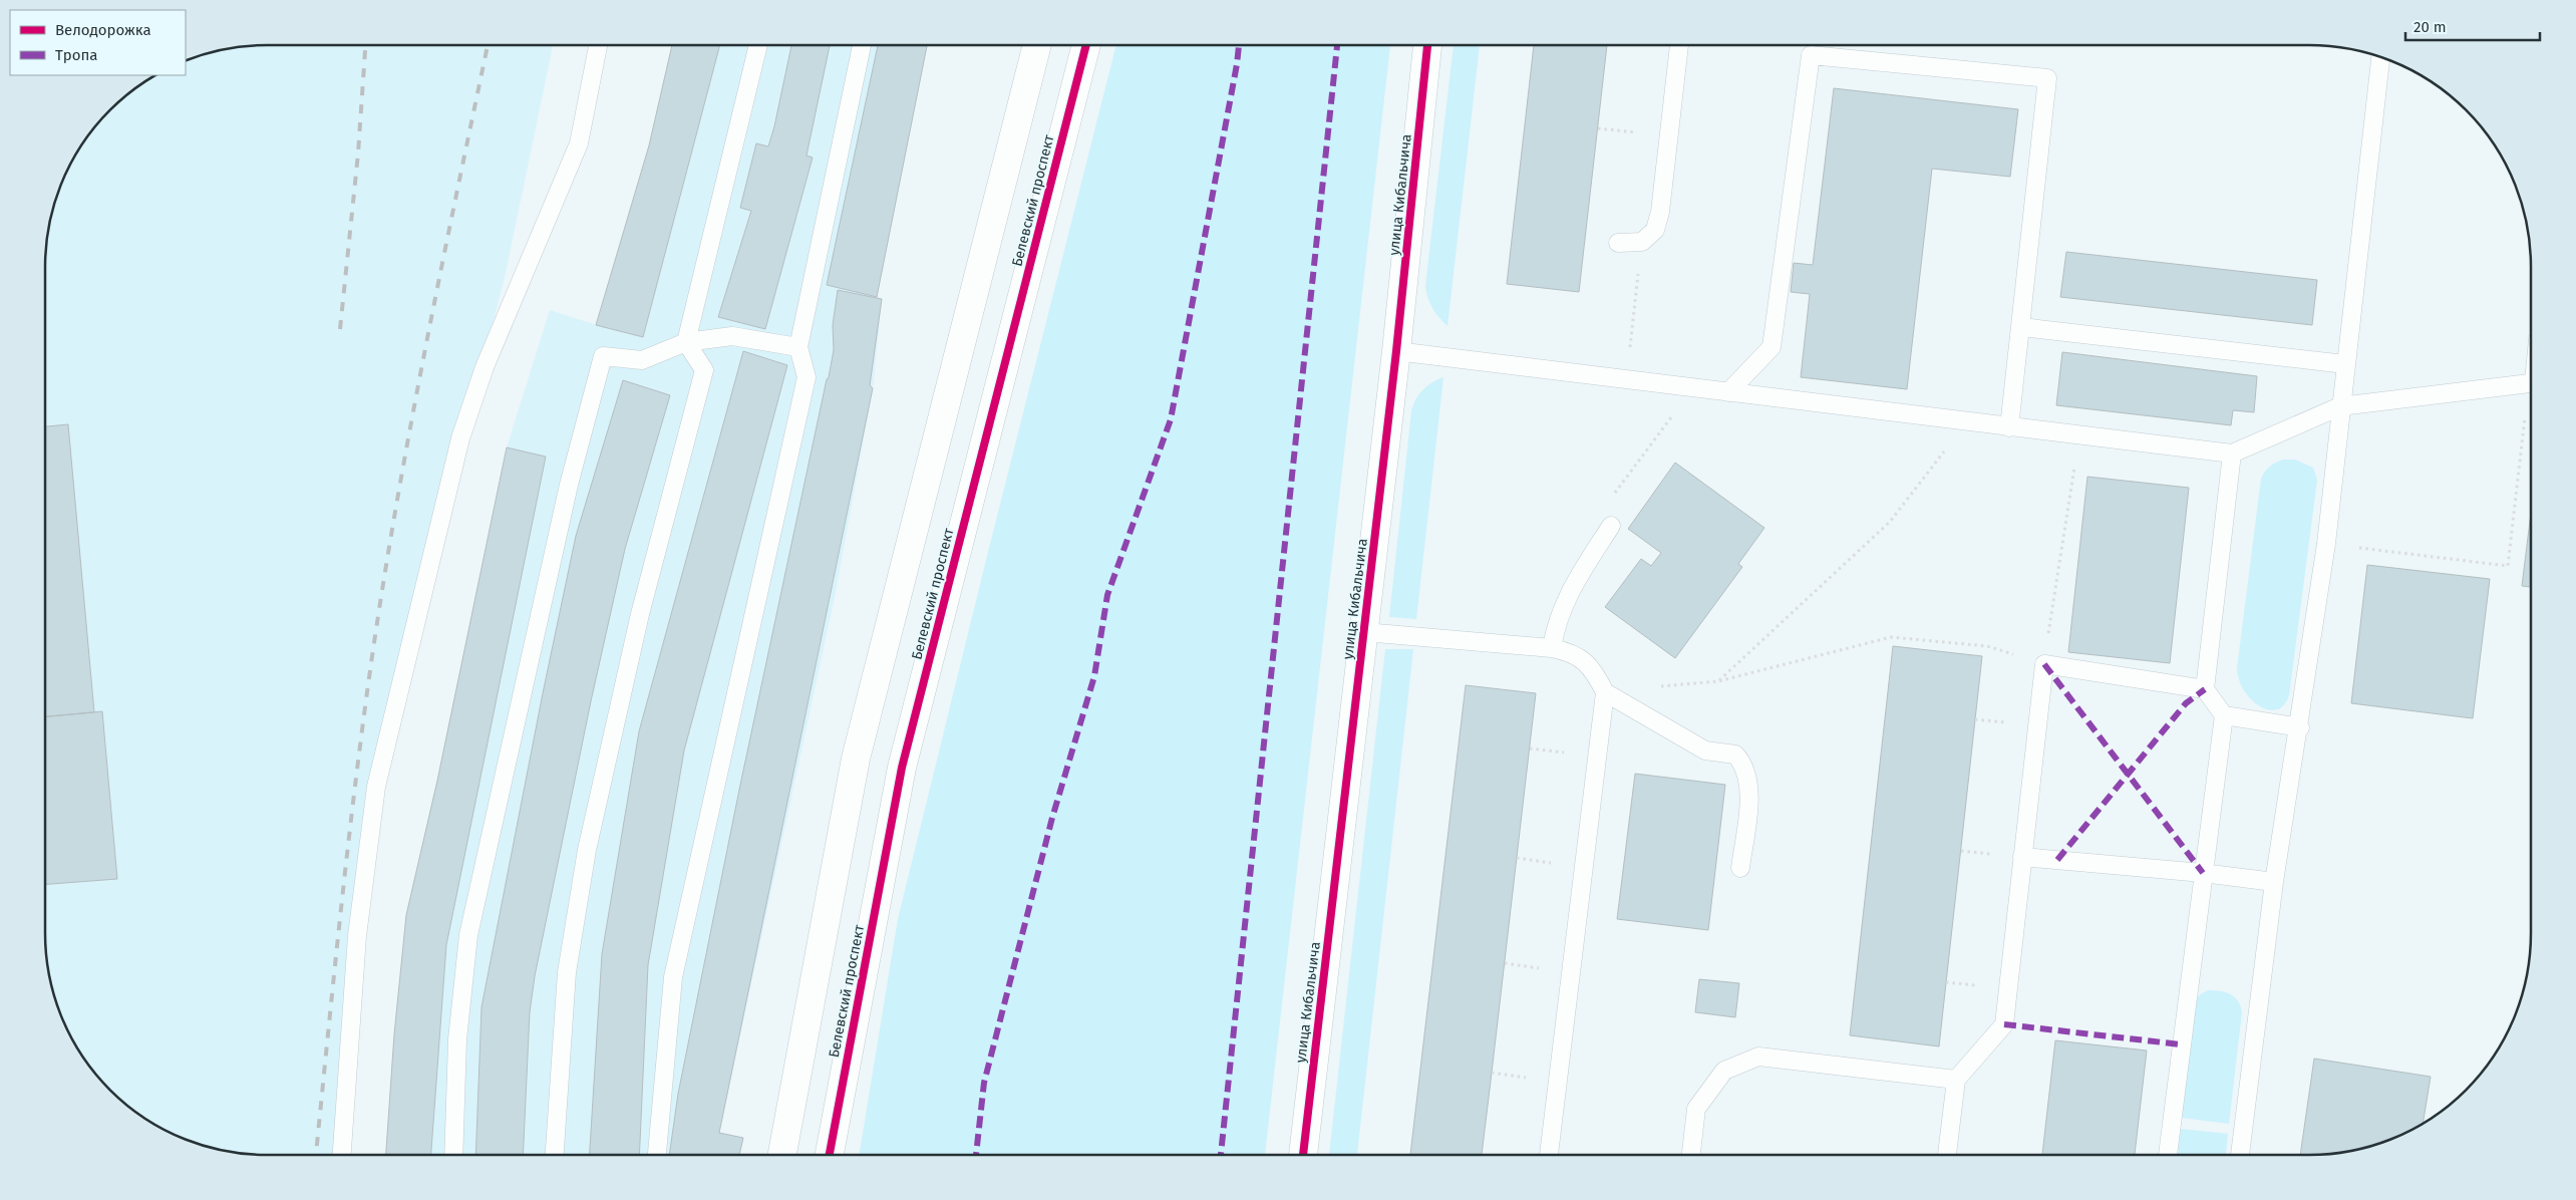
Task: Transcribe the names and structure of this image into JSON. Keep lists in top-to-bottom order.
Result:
{
  "streets": {
    "street": ["улица Кибальчича", "Белевский проспект"]
  },
  "legend": ["Велодорожка", "Тропа"],
  "scale_bar": "20 m"
}
